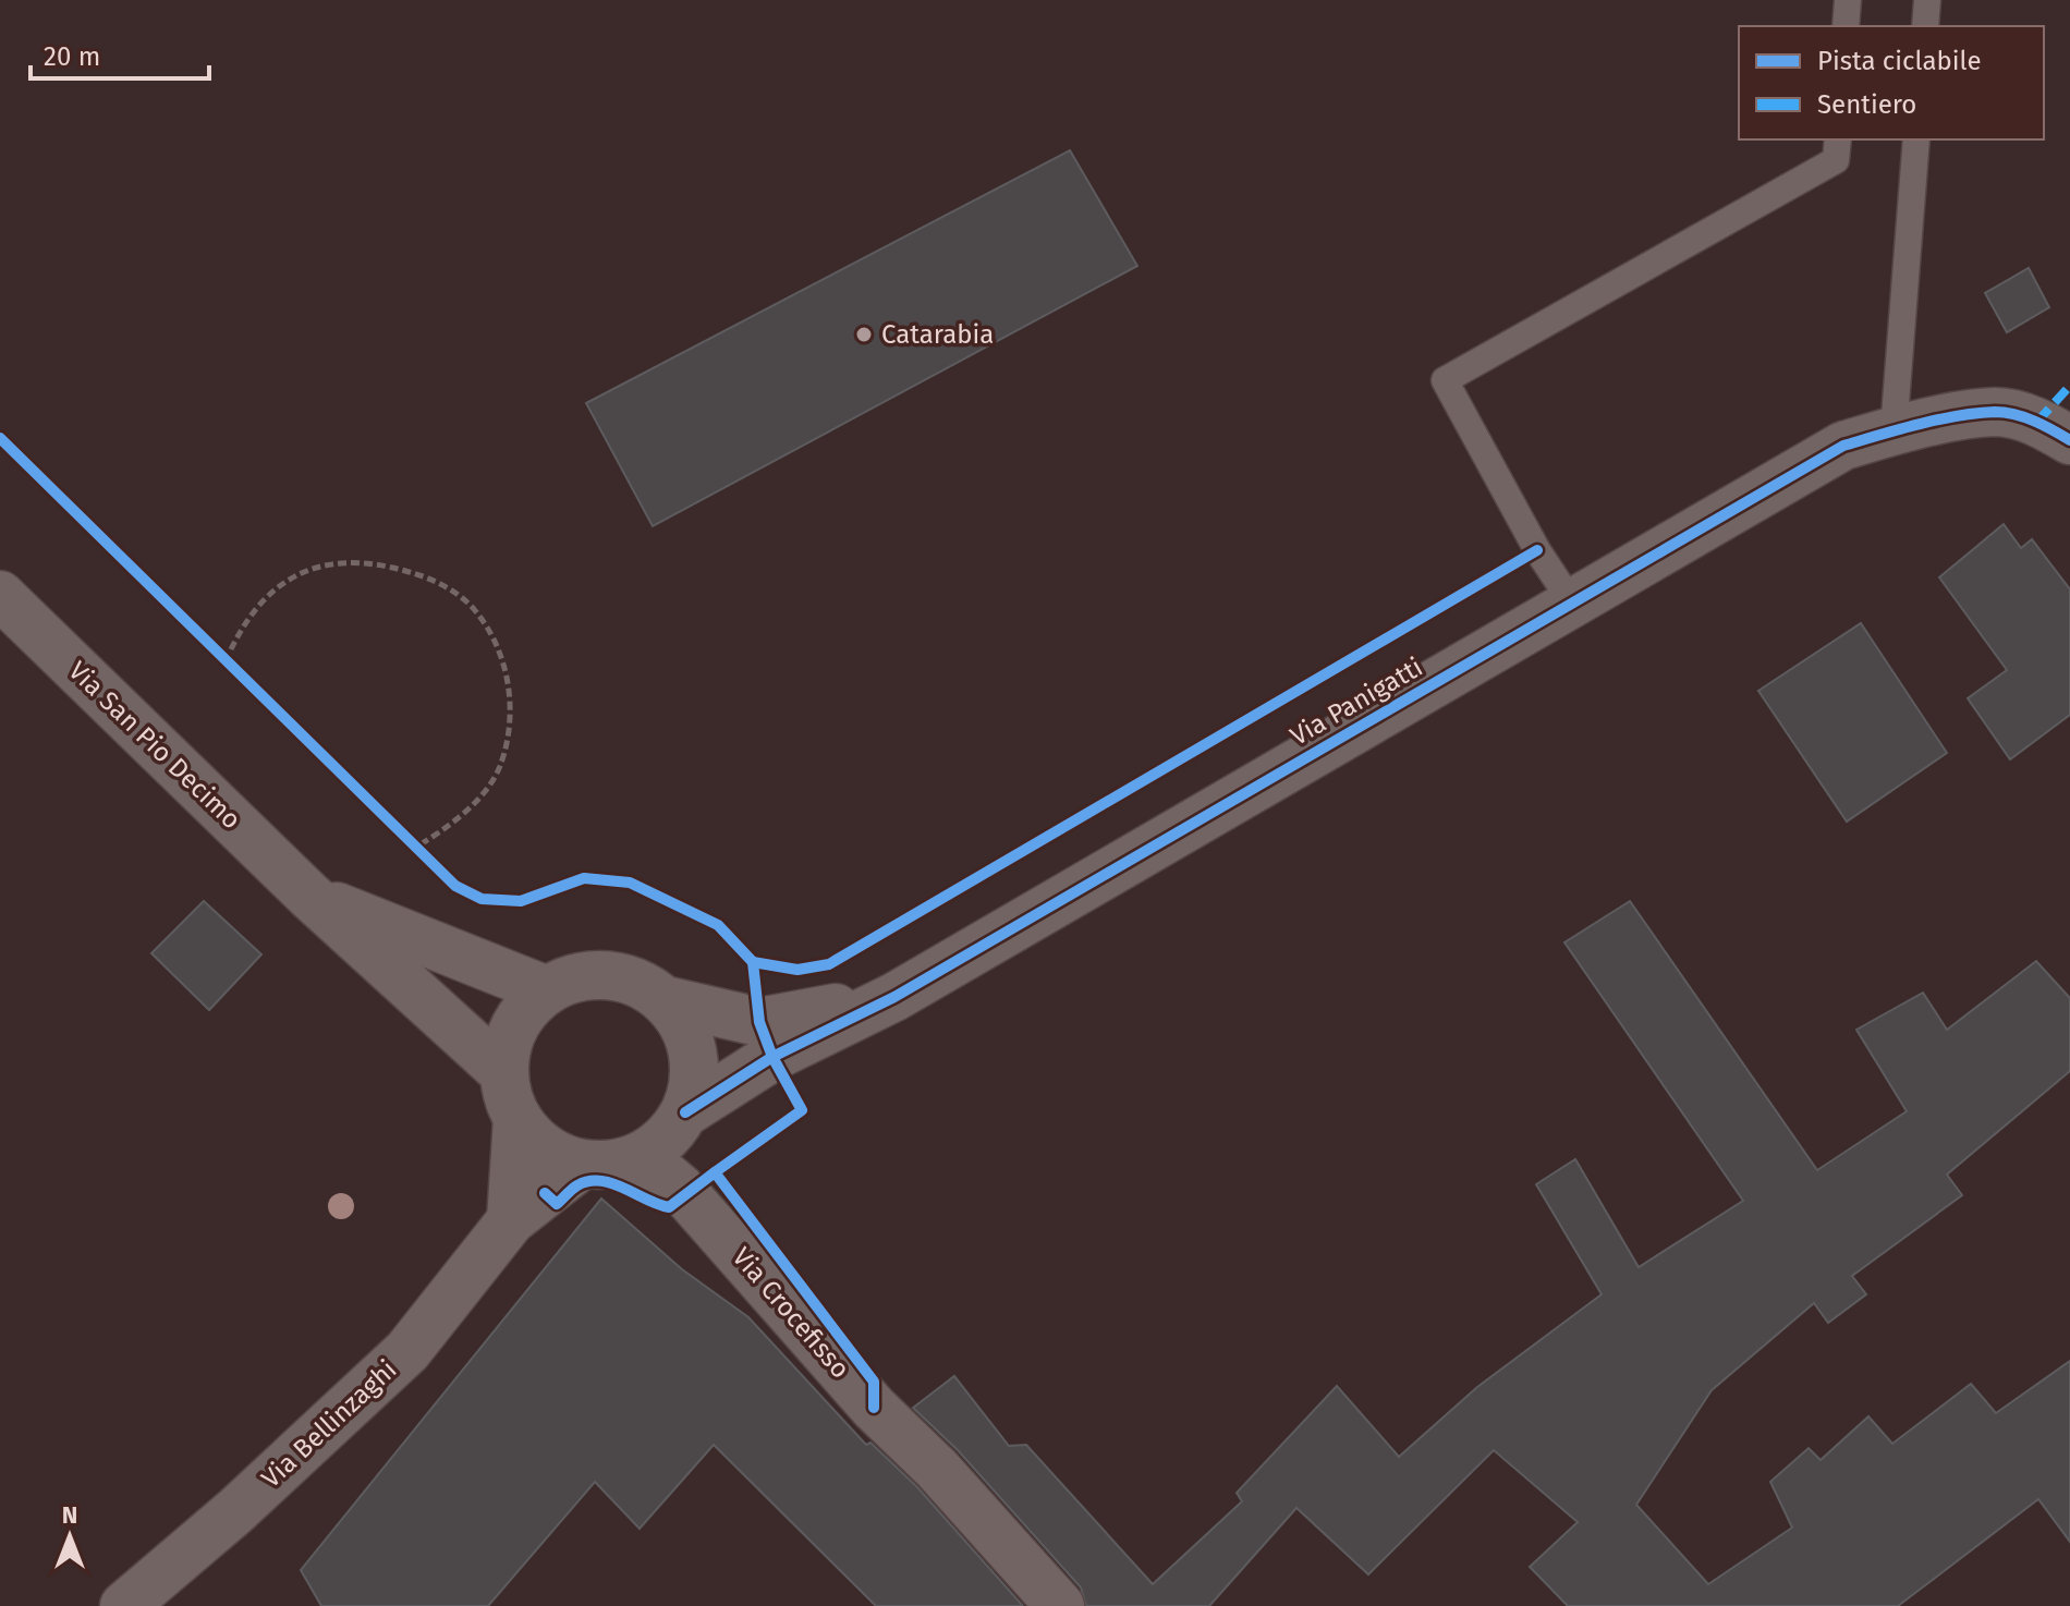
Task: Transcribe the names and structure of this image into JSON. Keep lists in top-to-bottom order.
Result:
{
  "streets": {
    "street": [
      "Via Panigatti",
      "Via San Pio Decimo",
      "Via Crocefisso",
      "Via Bellinzaghi"
    ]
  },
  "crossings": [
    ["Via Panigatti", "Via San Pio Decimo"],
    ["Via Panigatti", "Via Crocefisso"],
    ["Via Panigatti", "Via Bellinzaghi"],
    ["Via San Pio Decimo", "Via Crocefisso"],
    ["Via San Pio Decimo", "Via Bellinzaghi"],
    ["Via Crocefisso", "Via Bellinzaghi"]
  ],
  "places": ["Catarabia"],
  "legend": ["Pista ciclabile", "Sentiero"],
  "scale_bar": "20 m",
  "north": "top"
}
